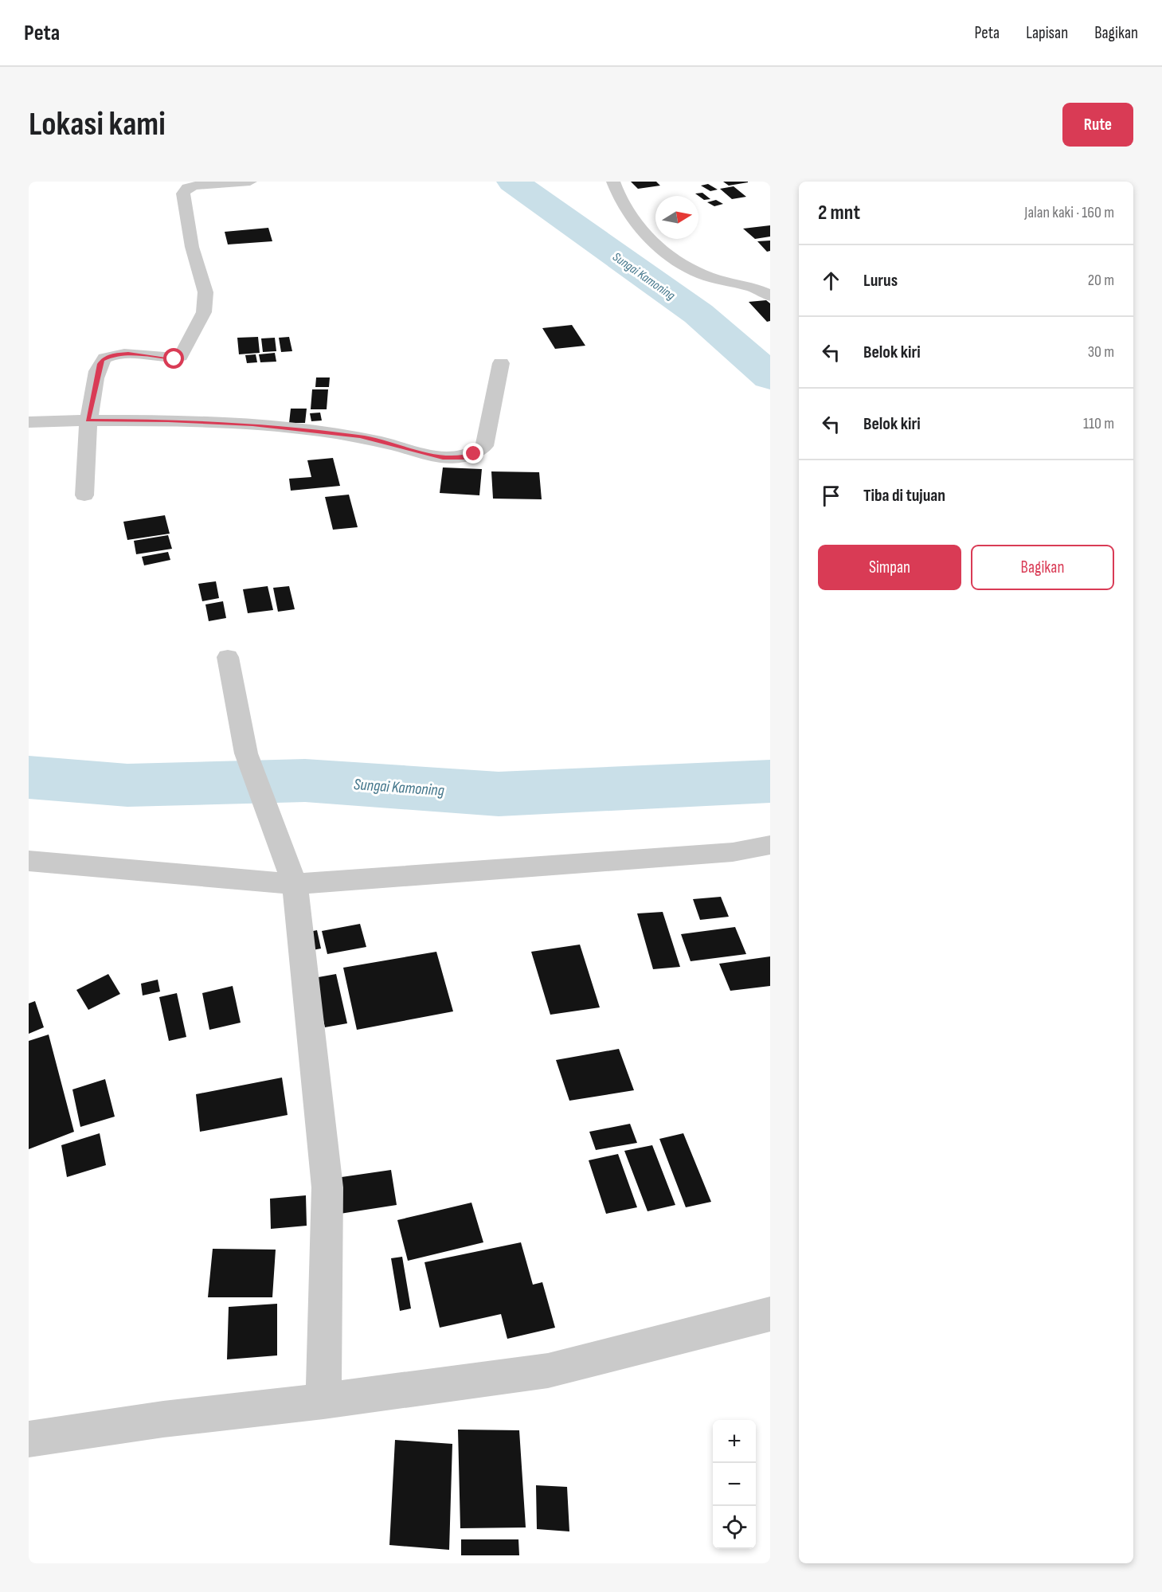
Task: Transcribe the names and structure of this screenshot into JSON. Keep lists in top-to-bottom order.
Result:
{
  "water": ["Sungai Kamoning"],
  "north": "right",
  "page": {
    "header": "Peta",
    "nav": ["Peta", "Lapisan", "Bagikan"],
    "buttons": [
      "Rute",
      ["Simpan", "Bagikan"]
    ],
    "title": "Lokasi kami",
    "heading": ["2 mnt", "Jalan kaki · 160 m"],
    "list": [
      ["Lurus", "20 m"],
      ["Belok kiri", "30 m"],
      ["Belok kiri", "110 m"],
      "Tiba di tujuan"
    ],
    "map_buttons": ["+", "−"]
  }
}
